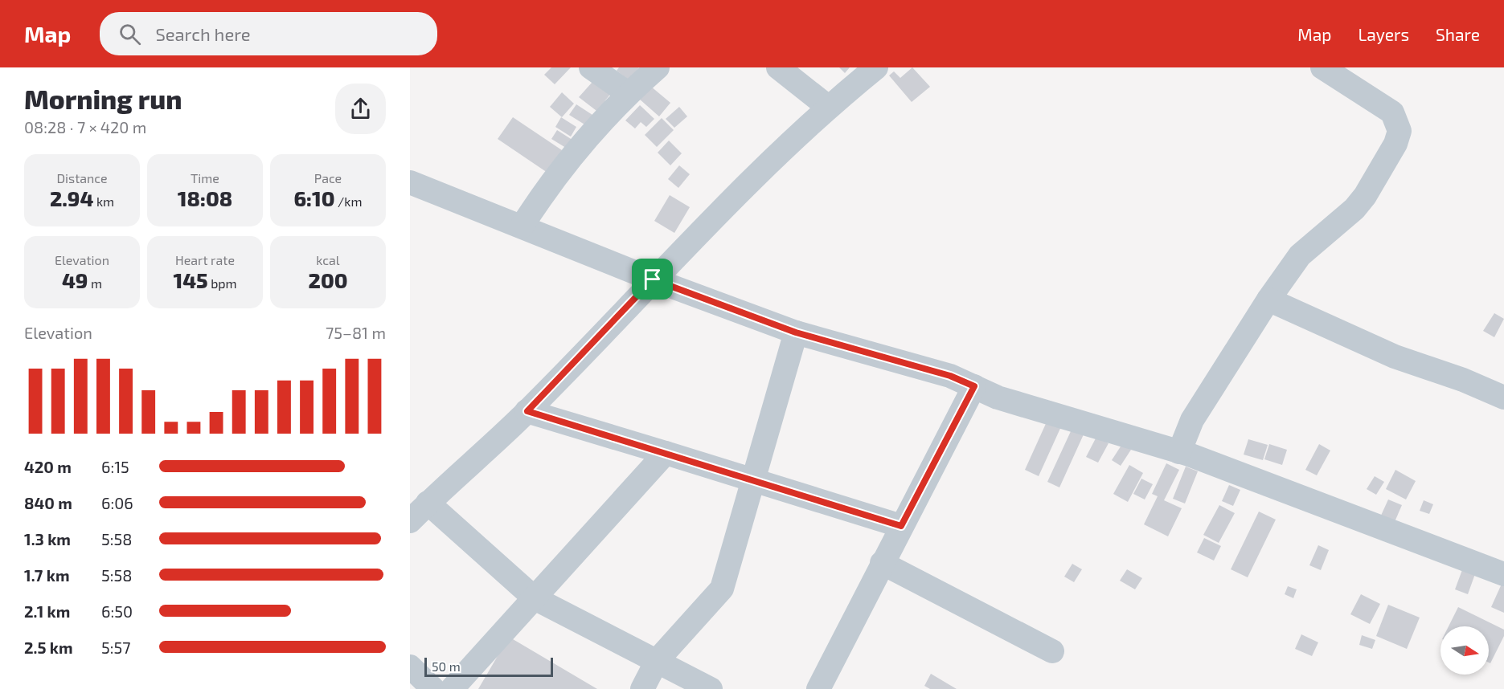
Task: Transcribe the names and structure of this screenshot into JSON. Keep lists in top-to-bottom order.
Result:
{
  "scale_bar": "50 m",
  "north": "right",
  "page": {
    "header": "Map",
    "search": "Search here",
    "nav": ["Map", "Layers", "Share"],
    "heading": ["Morning run", "08:28 · 7 × 420 m"],
    "stats": [
      ["Distance", "2.94 km"],
      ["Time", "18:08"],
      ["Pace", "6:10 /km"],
      ["Elevation", "49 m"],
      ["Heart rate", "145 bpm"],
      ["kcal", "200"]
    ],
    "chart": ["Elevation", "75–81 m"],
    "list": [
      {
        "name": "420 m",
        "note": "6:15"
      },
      {
        "name": "840 m",
        "note": "6:06"
      },
      {
        "name": "1.3 km",
        "note": "5:58"
      },
      {
        "name": "1.7 km",
        "note": "5:58"
      },
      {
        "name": "2.1 km",
        "note": "6:50"
      },
      {
        "name": "2.5 km",
        "note": "5:57"
      }
    ],
    "scale": "50 m"
  }
}
